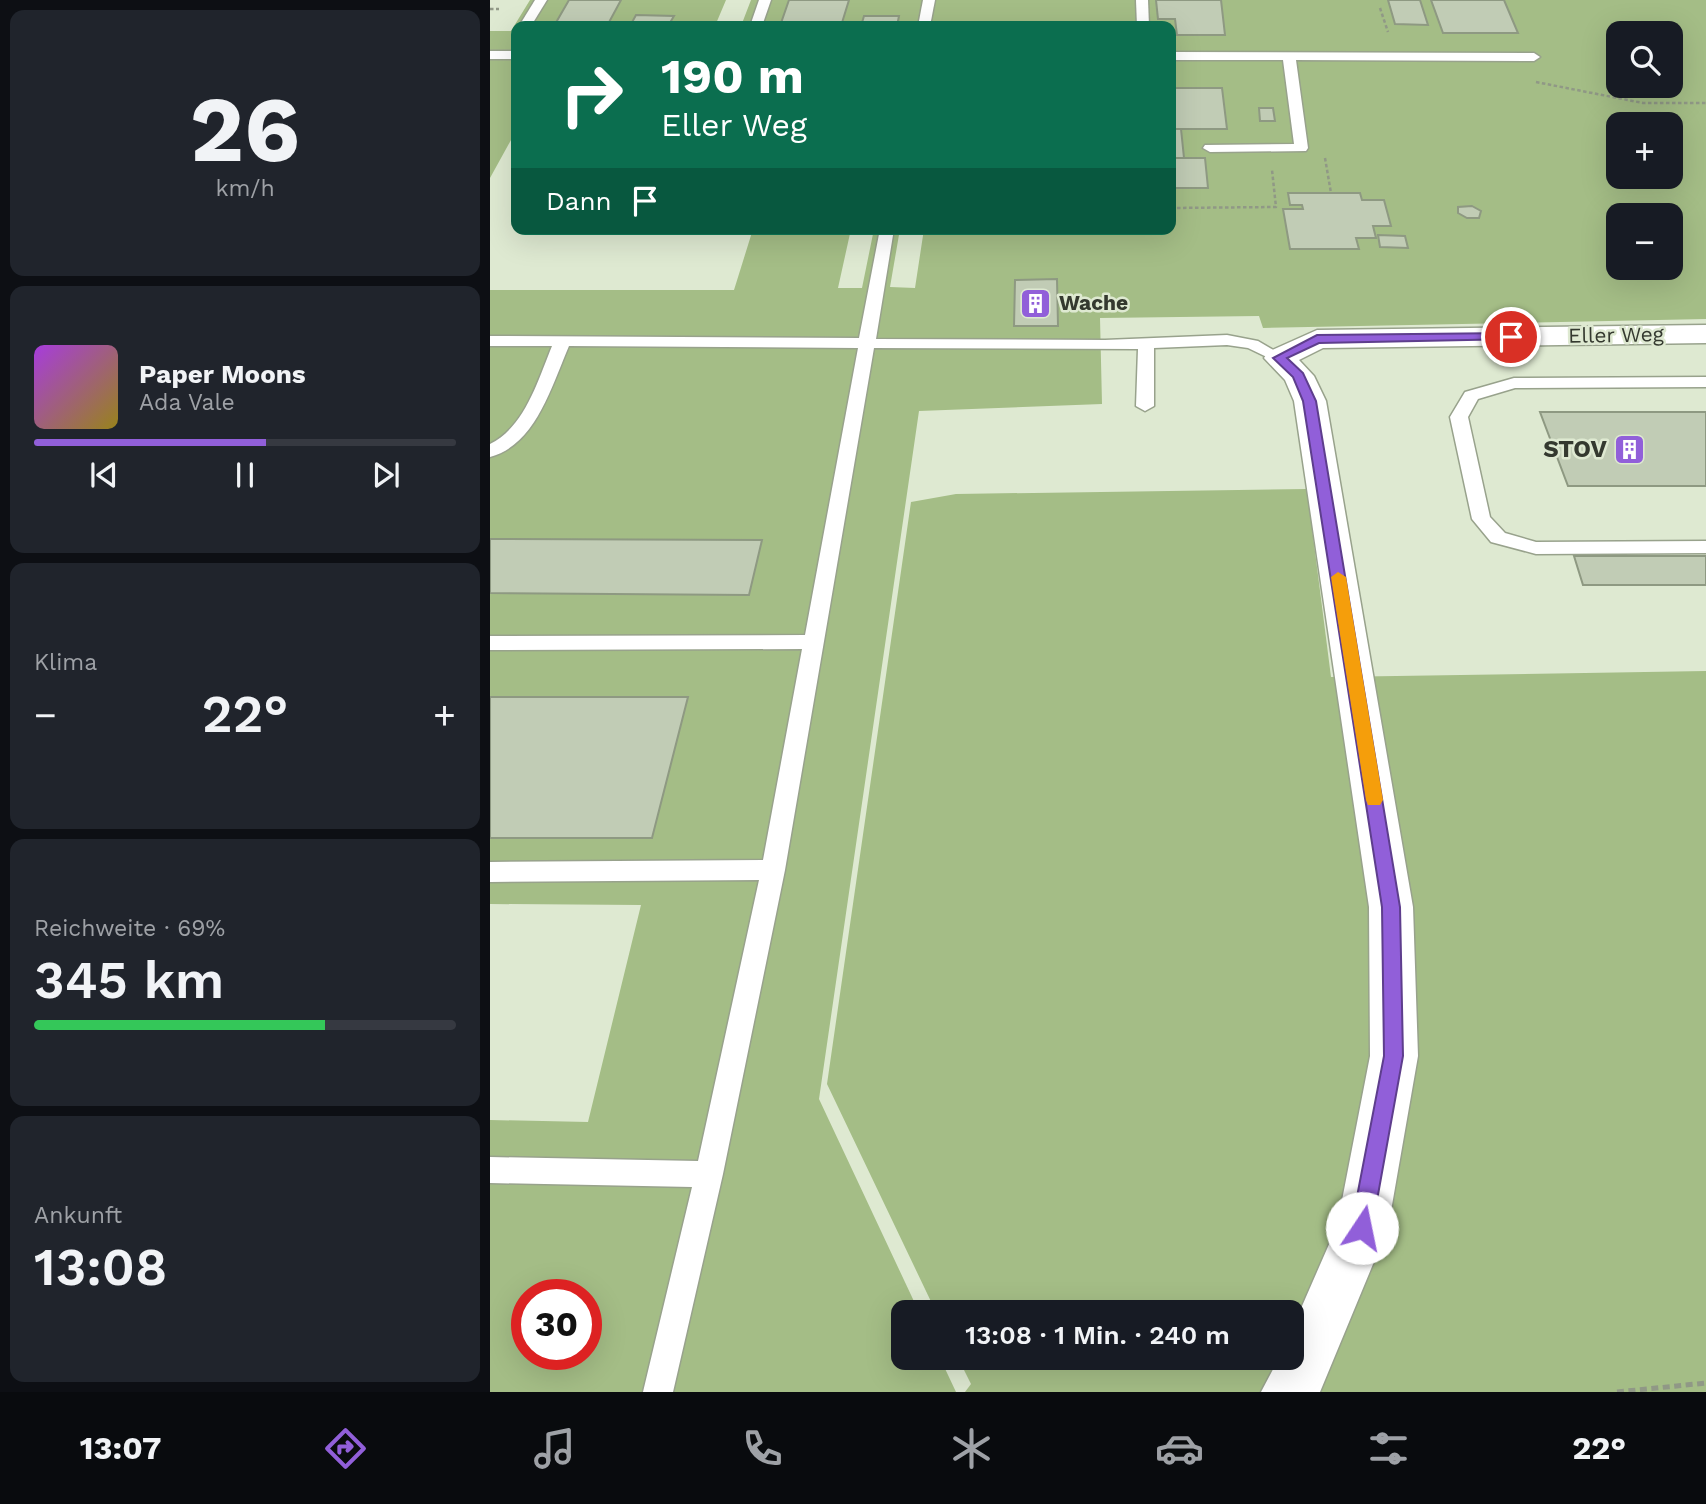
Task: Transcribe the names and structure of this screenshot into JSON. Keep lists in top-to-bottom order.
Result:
{
  "streets": {
    "street": ["Eller Weg"]
  },
  "places": {
    "building": ["Wache", "STOV"]
  },
  "page": {
    "tile": [
      ["26", "km/h"],
      "Klima",
      ["Reichweite · 69%", "345 km"],
      ["Ankunft", "13:08"]
    ],
    "map_buttons": ["+", "−"],
    "turn": ["190 m", "Eller Weg"],
    "then": "Dann",
    "song": ["Paper Moons", "Ada Vale"],
    "heat": ["−", "22°", "+"],
    "limit": "30",
    "trip": "13:08 · 1 Min. · 240 m",
    "tabs": ["13:07", "22°"]
  }
}
